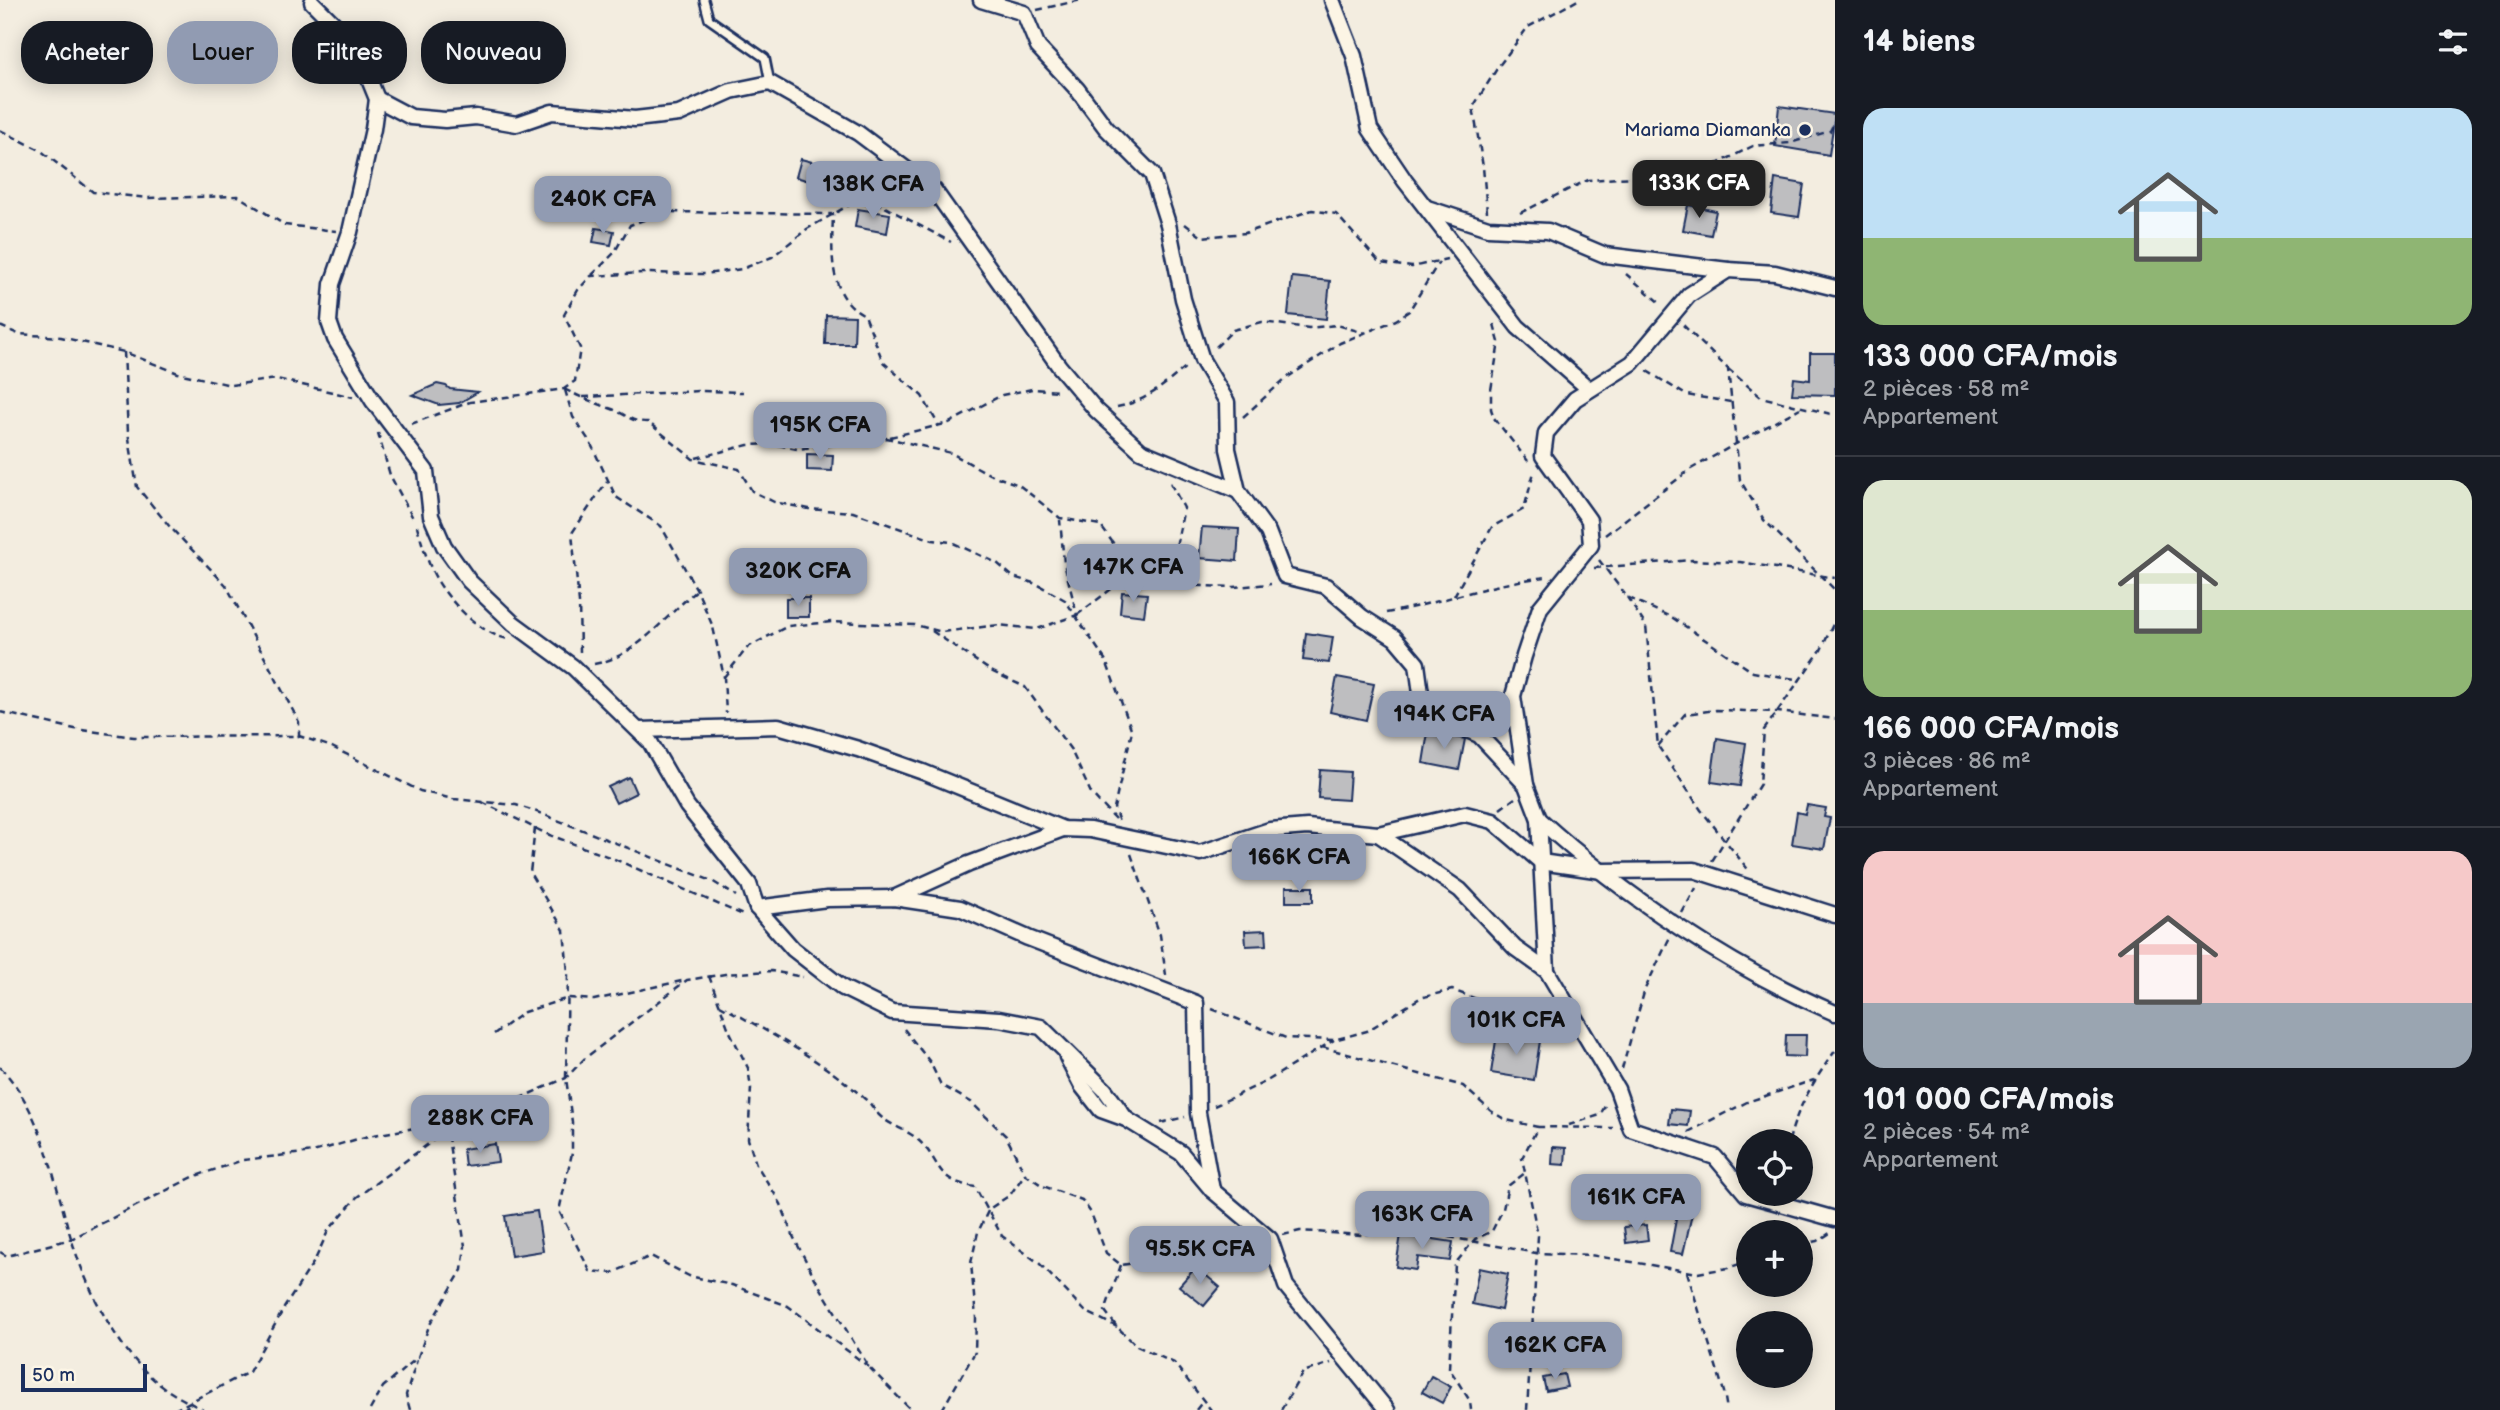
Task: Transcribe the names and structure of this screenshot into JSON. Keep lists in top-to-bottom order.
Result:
{
  "places": ["Mariama Diamanka"],
  "scale_bar": "50 m",
  "page": {
    "heading": "14 biens",
    "chip": [
      "Acheter",
      "Louer",
      "Filtres",
      "Nouveau"
    ],
    "list": [
      {
        "name": "133 000 CFA/mois",
        "note": "2 pièces · 58 m² · Appartement"
      },
      {
        "name": "166 000 CFA/mois",
        "note": "3 pièces · 86 m² · Appartement"
      },
      {
        "name": "101 000 CFA/mois",
        "note": "2 pièces · 54 m² · Appartement"
      }
    ],
    "price": [
      "133K CFA",
      "138K CFA",
      "240K CFA",
      "195K CFA",
      "147K CFA",
      "320K CFA",
      "194K CFA",
      "166K CFA",
      "101K CFA",
      "288K CFA",
      "161K CFA",
      "163K CFA",
      "95.5K CFA",
      "162K CFA"
    ],
    "map_buttons": ["+", "−"],
    "scale": "50 m"
  }
}
